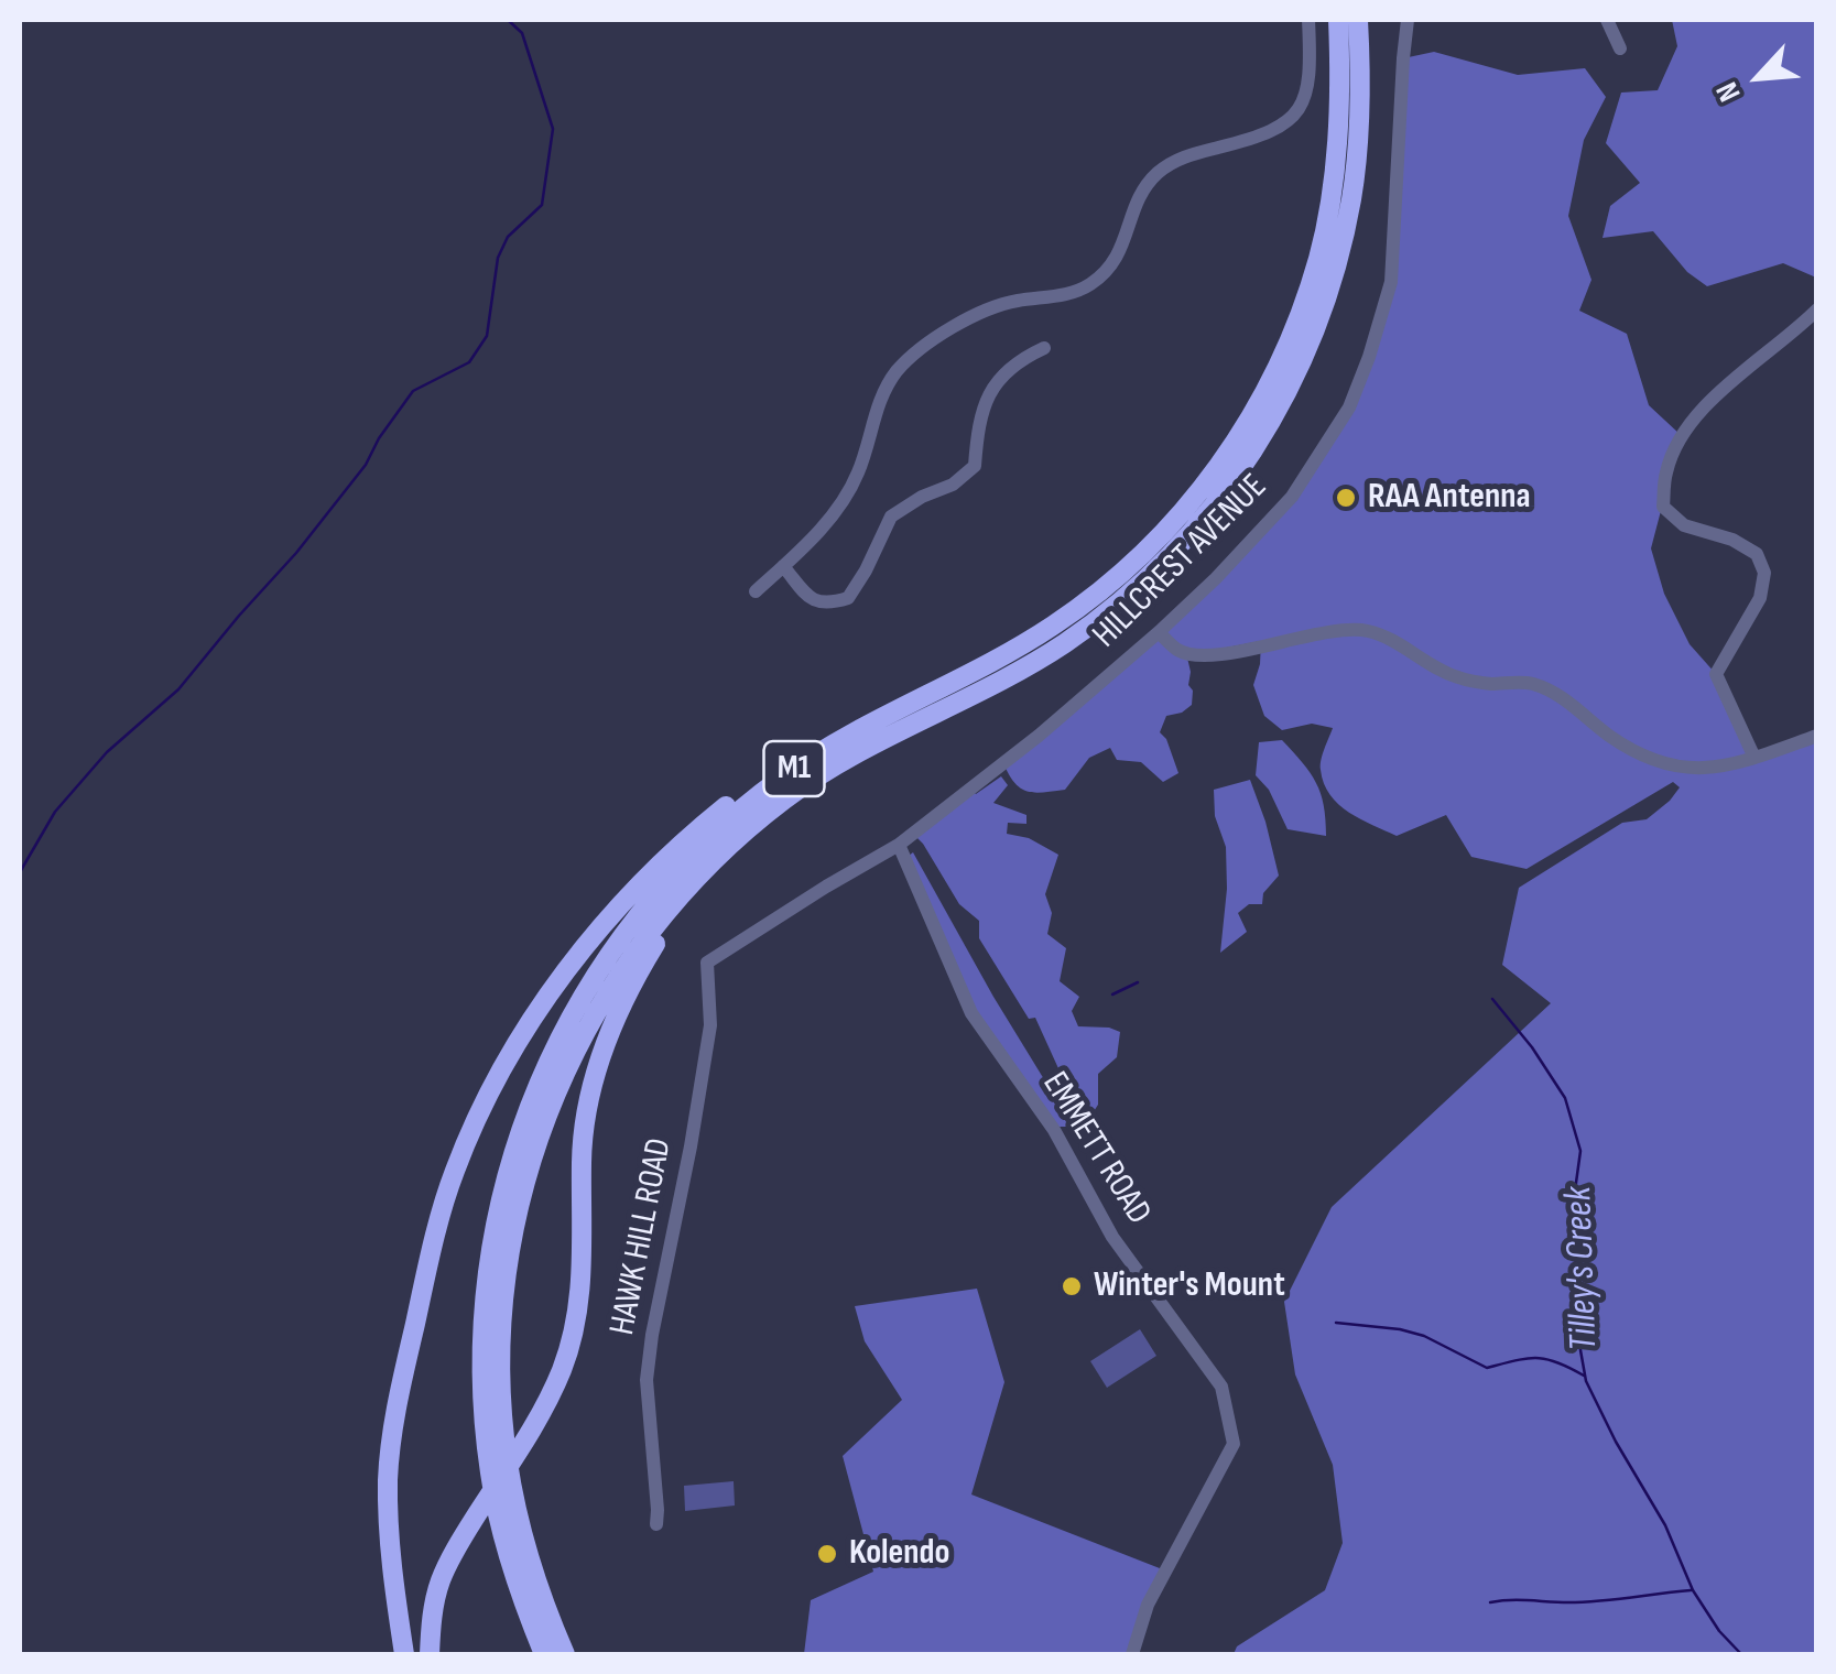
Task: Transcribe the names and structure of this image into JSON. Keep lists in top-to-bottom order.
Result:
{
  "streets": {
    "highway": ["M1"],
    "street": ["HILLCREST AVENUE", "EMMETT ROAD", "HAWK HILL ROAD"]
  },
  "crossings": [
    ["HILLCREST AVENUE", "EMMETT ROAD"],
    ["HILLCREST AVENUE", "HAWK HILL ROAD"]
  ],
  "water": ["Tilley's Creek"],
  "places": ["RAA Antenna", "Winter's Mount", "Kolendo"],
  "north": "bottom left"
}
